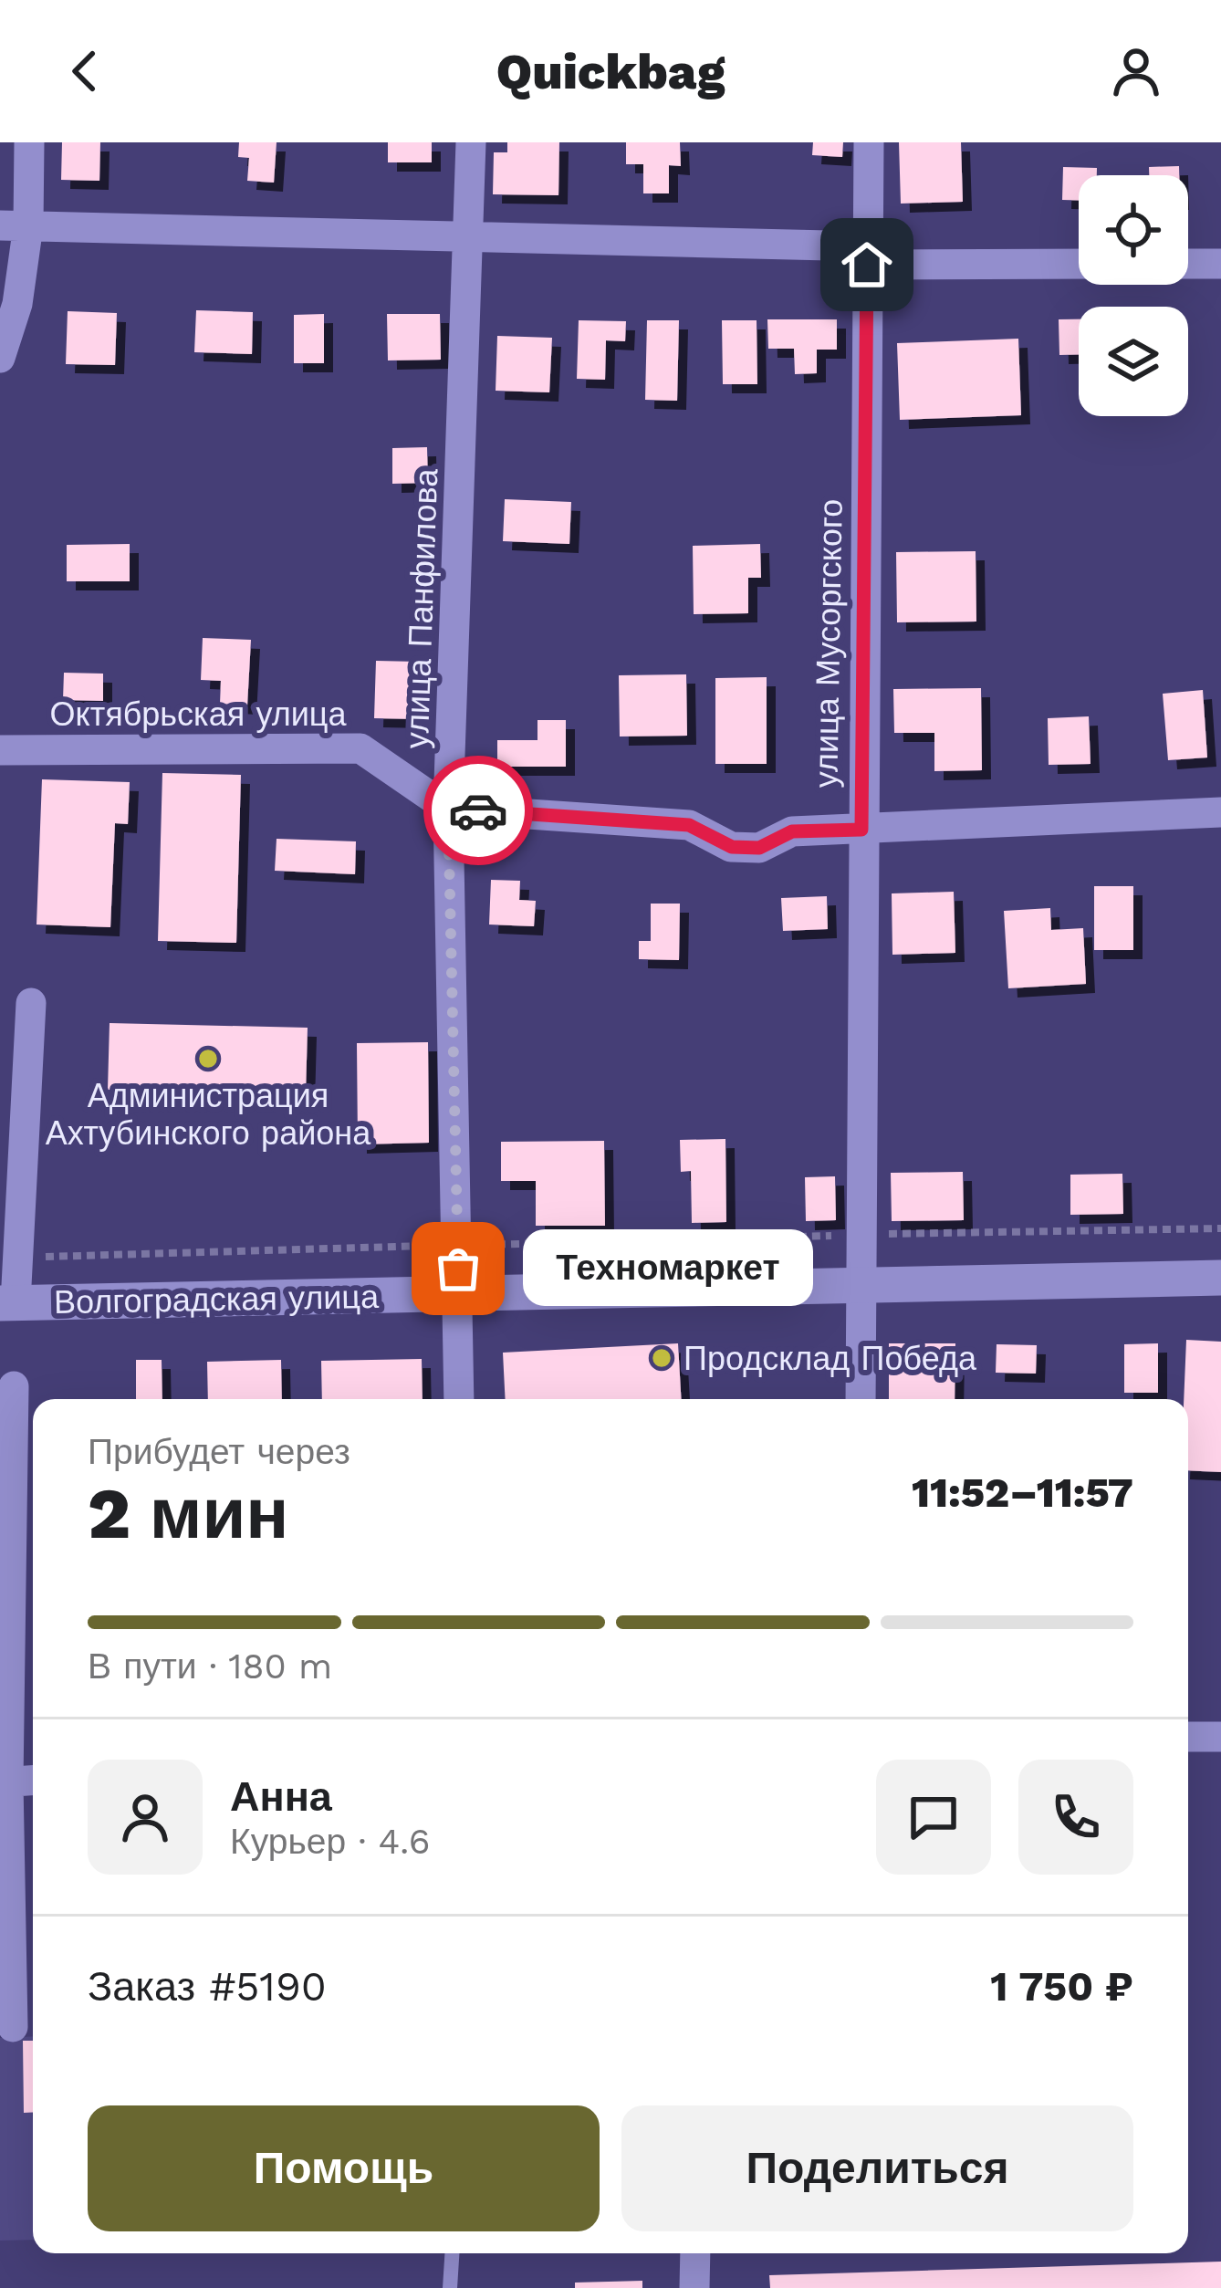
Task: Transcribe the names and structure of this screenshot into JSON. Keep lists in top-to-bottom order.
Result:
{
  "streets": {
    "street": [
      "улица Панфилова",
      "улица Мусоргского",
      "Октябрьская улица",
      "Волгоградская улица"
    ]
  },
  "crossings": [
    ["улица Панфилова", "Октябрьская улица"],
    ["улица Панфилова", "Волгоградская улица"],
    ["улица Мусоргского", "Волгоградская улица"]
  ],
  "places": ["Администрация Ахтубинского района", "Техномаркет", "Продсклад Победа"],
  "page": {
    "header": "Quickbag",
    "bubble": "Техномаркет",
    "heading": ["2 мин", "Прибудет через", "11:52–11:57"],
    "panel": [
      "Анна",
      "Курьер · 4.6",
      "Заказ #5190",
      "1 750 ₽"
    ],
    "bar": "В пути · 180 m",
    "buttons": ["Помощь", "Поделиться"]
  }
}
